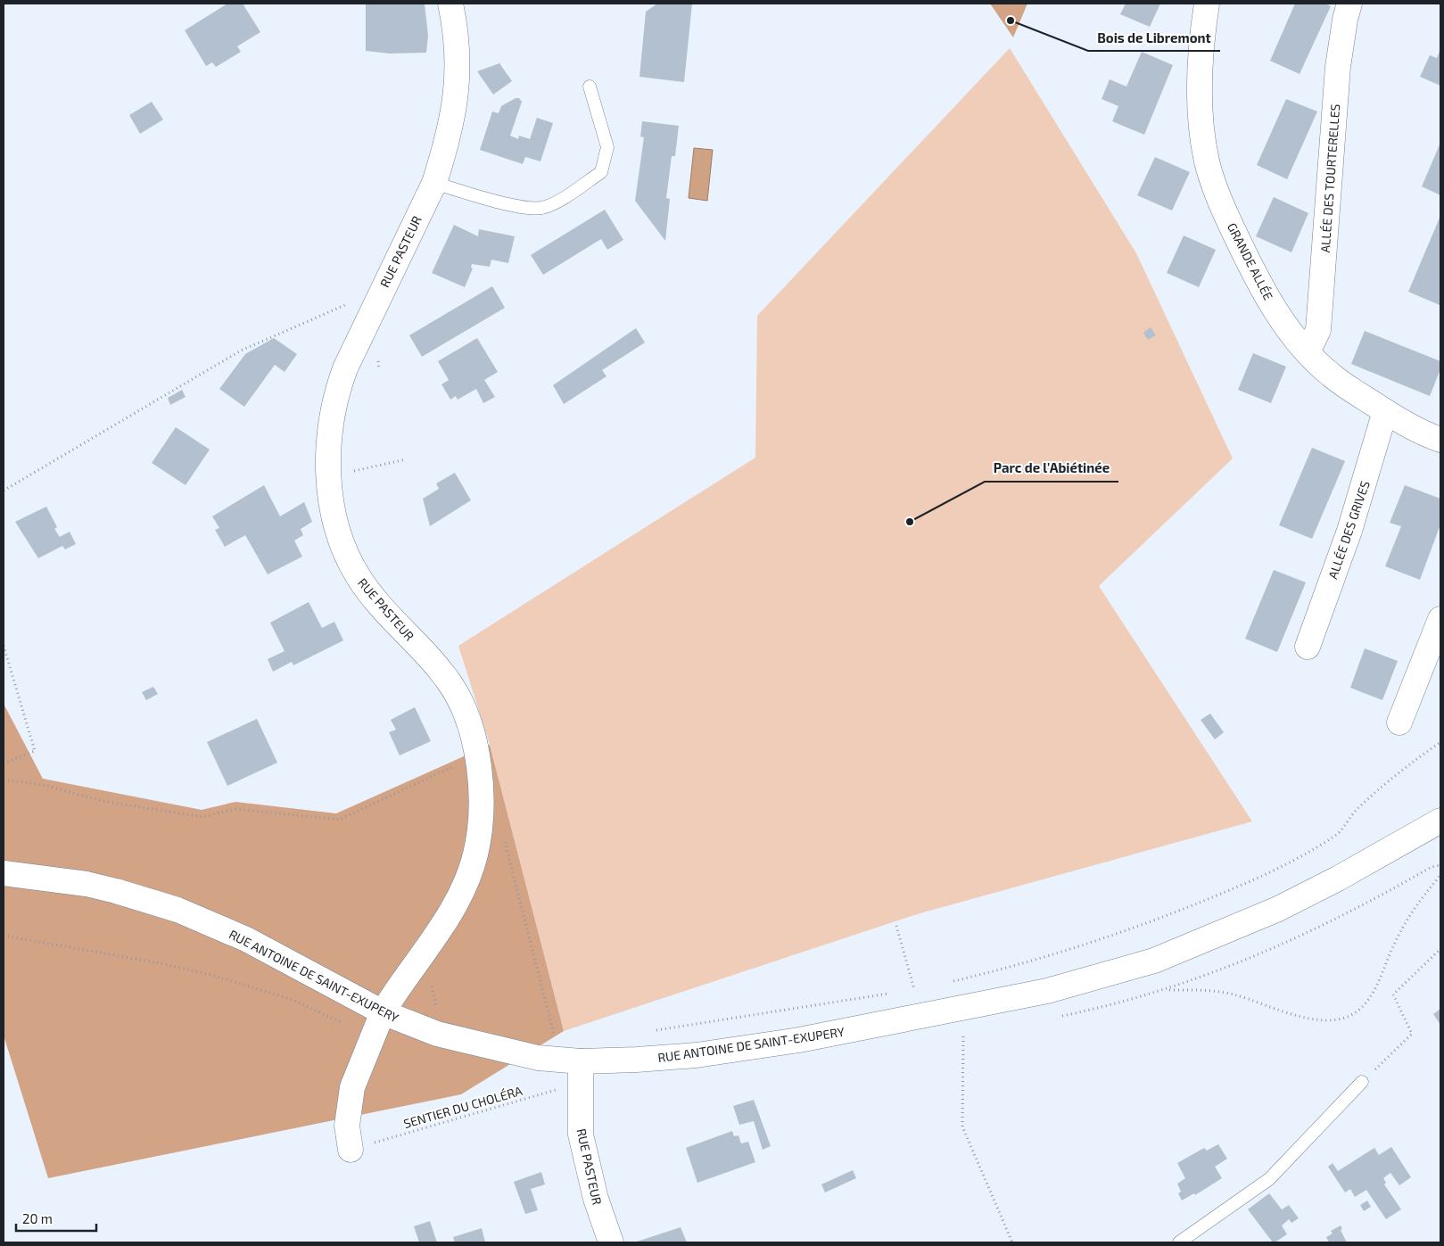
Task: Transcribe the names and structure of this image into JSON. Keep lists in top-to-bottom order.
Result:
{
  "streets": {
    "street": [
      "ALLÉE DES TOURTERELLES",
      "RUE PASTEUR",
      "GRANDE ALLÉE",
      "ALLÉE DES GRIVES",
      "RUE ANTOINE DE SAINT-EXUPERY"
    ],
    "path": ["SENTIER DU CHOLÉRA"]
  },
  "crossings": [
    ["ALLÉE DES TOURTERELLES", "GRANDE ALLÉE"],
    ["RUE PASTEUR", "RUE ANTOINE DE SAINT-EXUPERY"],
    ["RUE PASTEUR", "SENTIER DU CHOLÉRA"],
    ["GRANDE ALLÉE", "ALLÉE DES GRIVES"],
    ["RUE ANTOINE DE SAINT-EXUPERY", "SENTIER DU CHOLÉRA"]
  ],
  "places": ["Bois de Libremont", "Parc de l'Abiétinée"],
  "scale_bar": "20 m"
}
